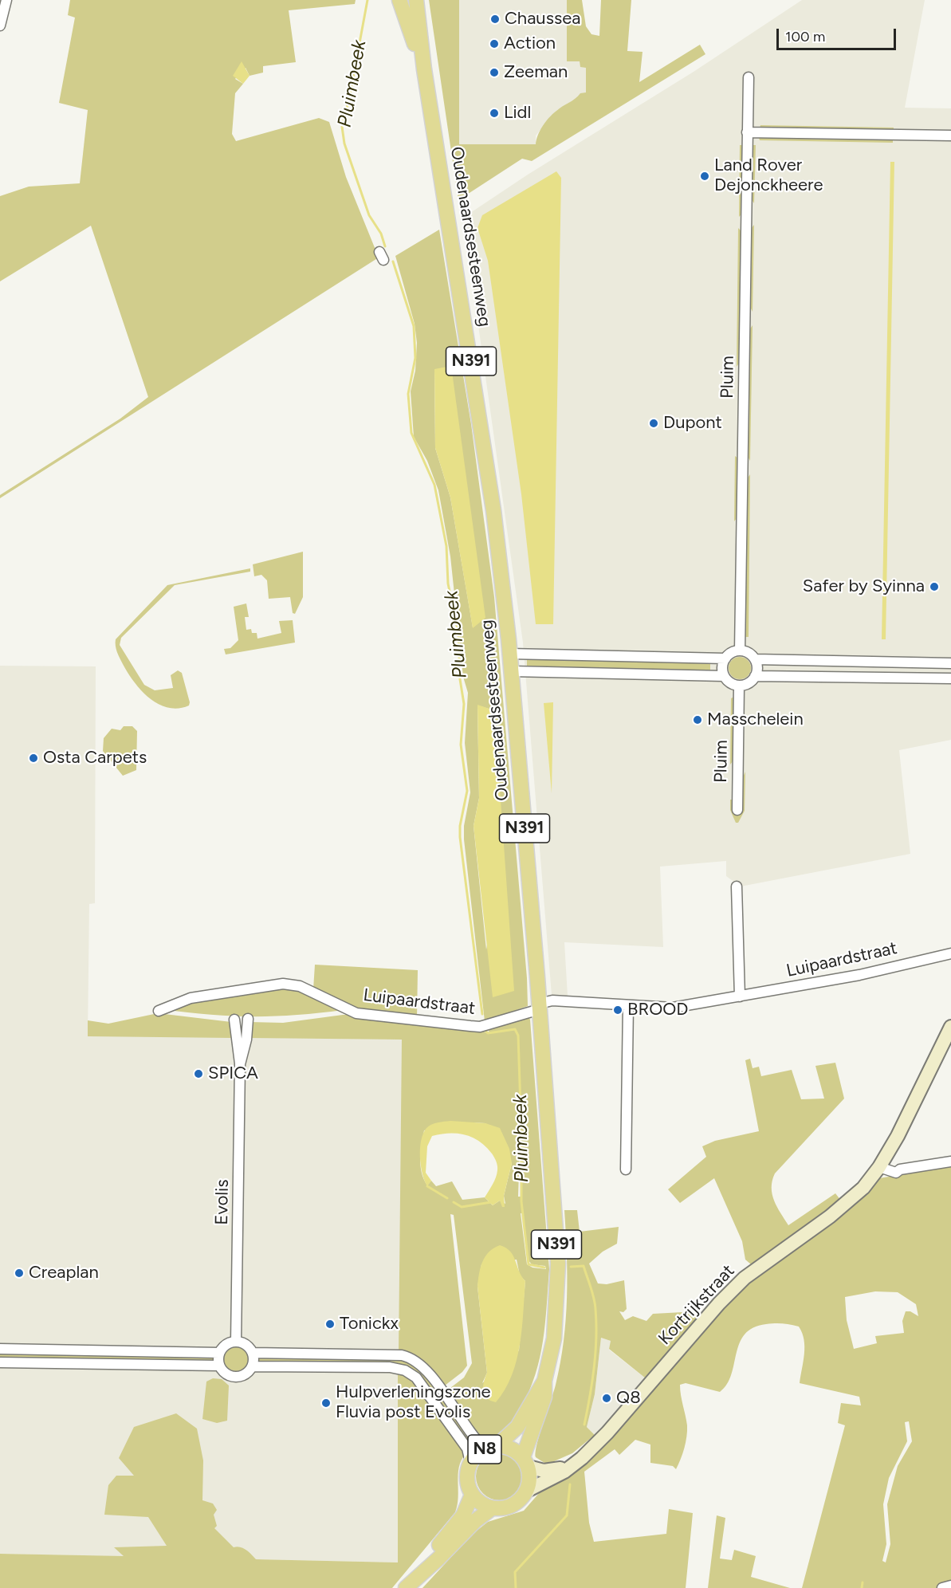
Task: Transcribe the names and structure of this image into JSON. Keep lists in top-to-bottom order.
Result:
{
  "streets": {
    "main road": [
      "Oudenaardsesteenweg",
      "N391",
      "Kortrijkstraat",
      "N8"
    ],
    "street": ["Pluim", "Luipaardstraat", "Evolis"]
  },
  "crossings": [
    ["Oudenaardsesteenweg", "Luipaardstraat"],
    ["Oudenaardsesteenweg", "Kortrijkstraat"],
    ["Oudenaardsesteenweg", "N8"],
    ["Kortrijkstraat", "N8"]
  ],
  "water": ["Pluimbeek"],
  "places": [
    "Chaussea",
    "Action",
    "Zeeman",
    "Lidl",
    "Land Rover Dejonckheere",
    "Dupont",
    "Safer by Syinna",
    "Masschelein",
    "Osta Carpets",
    "BROOD",
    "SPICA",
    "Creaplan",
    "Tonickx",
    "Q8",
    "Hulpverleningszone Fluvia post Evolis"
  ],
  "scale_bar": "100 m"
}
